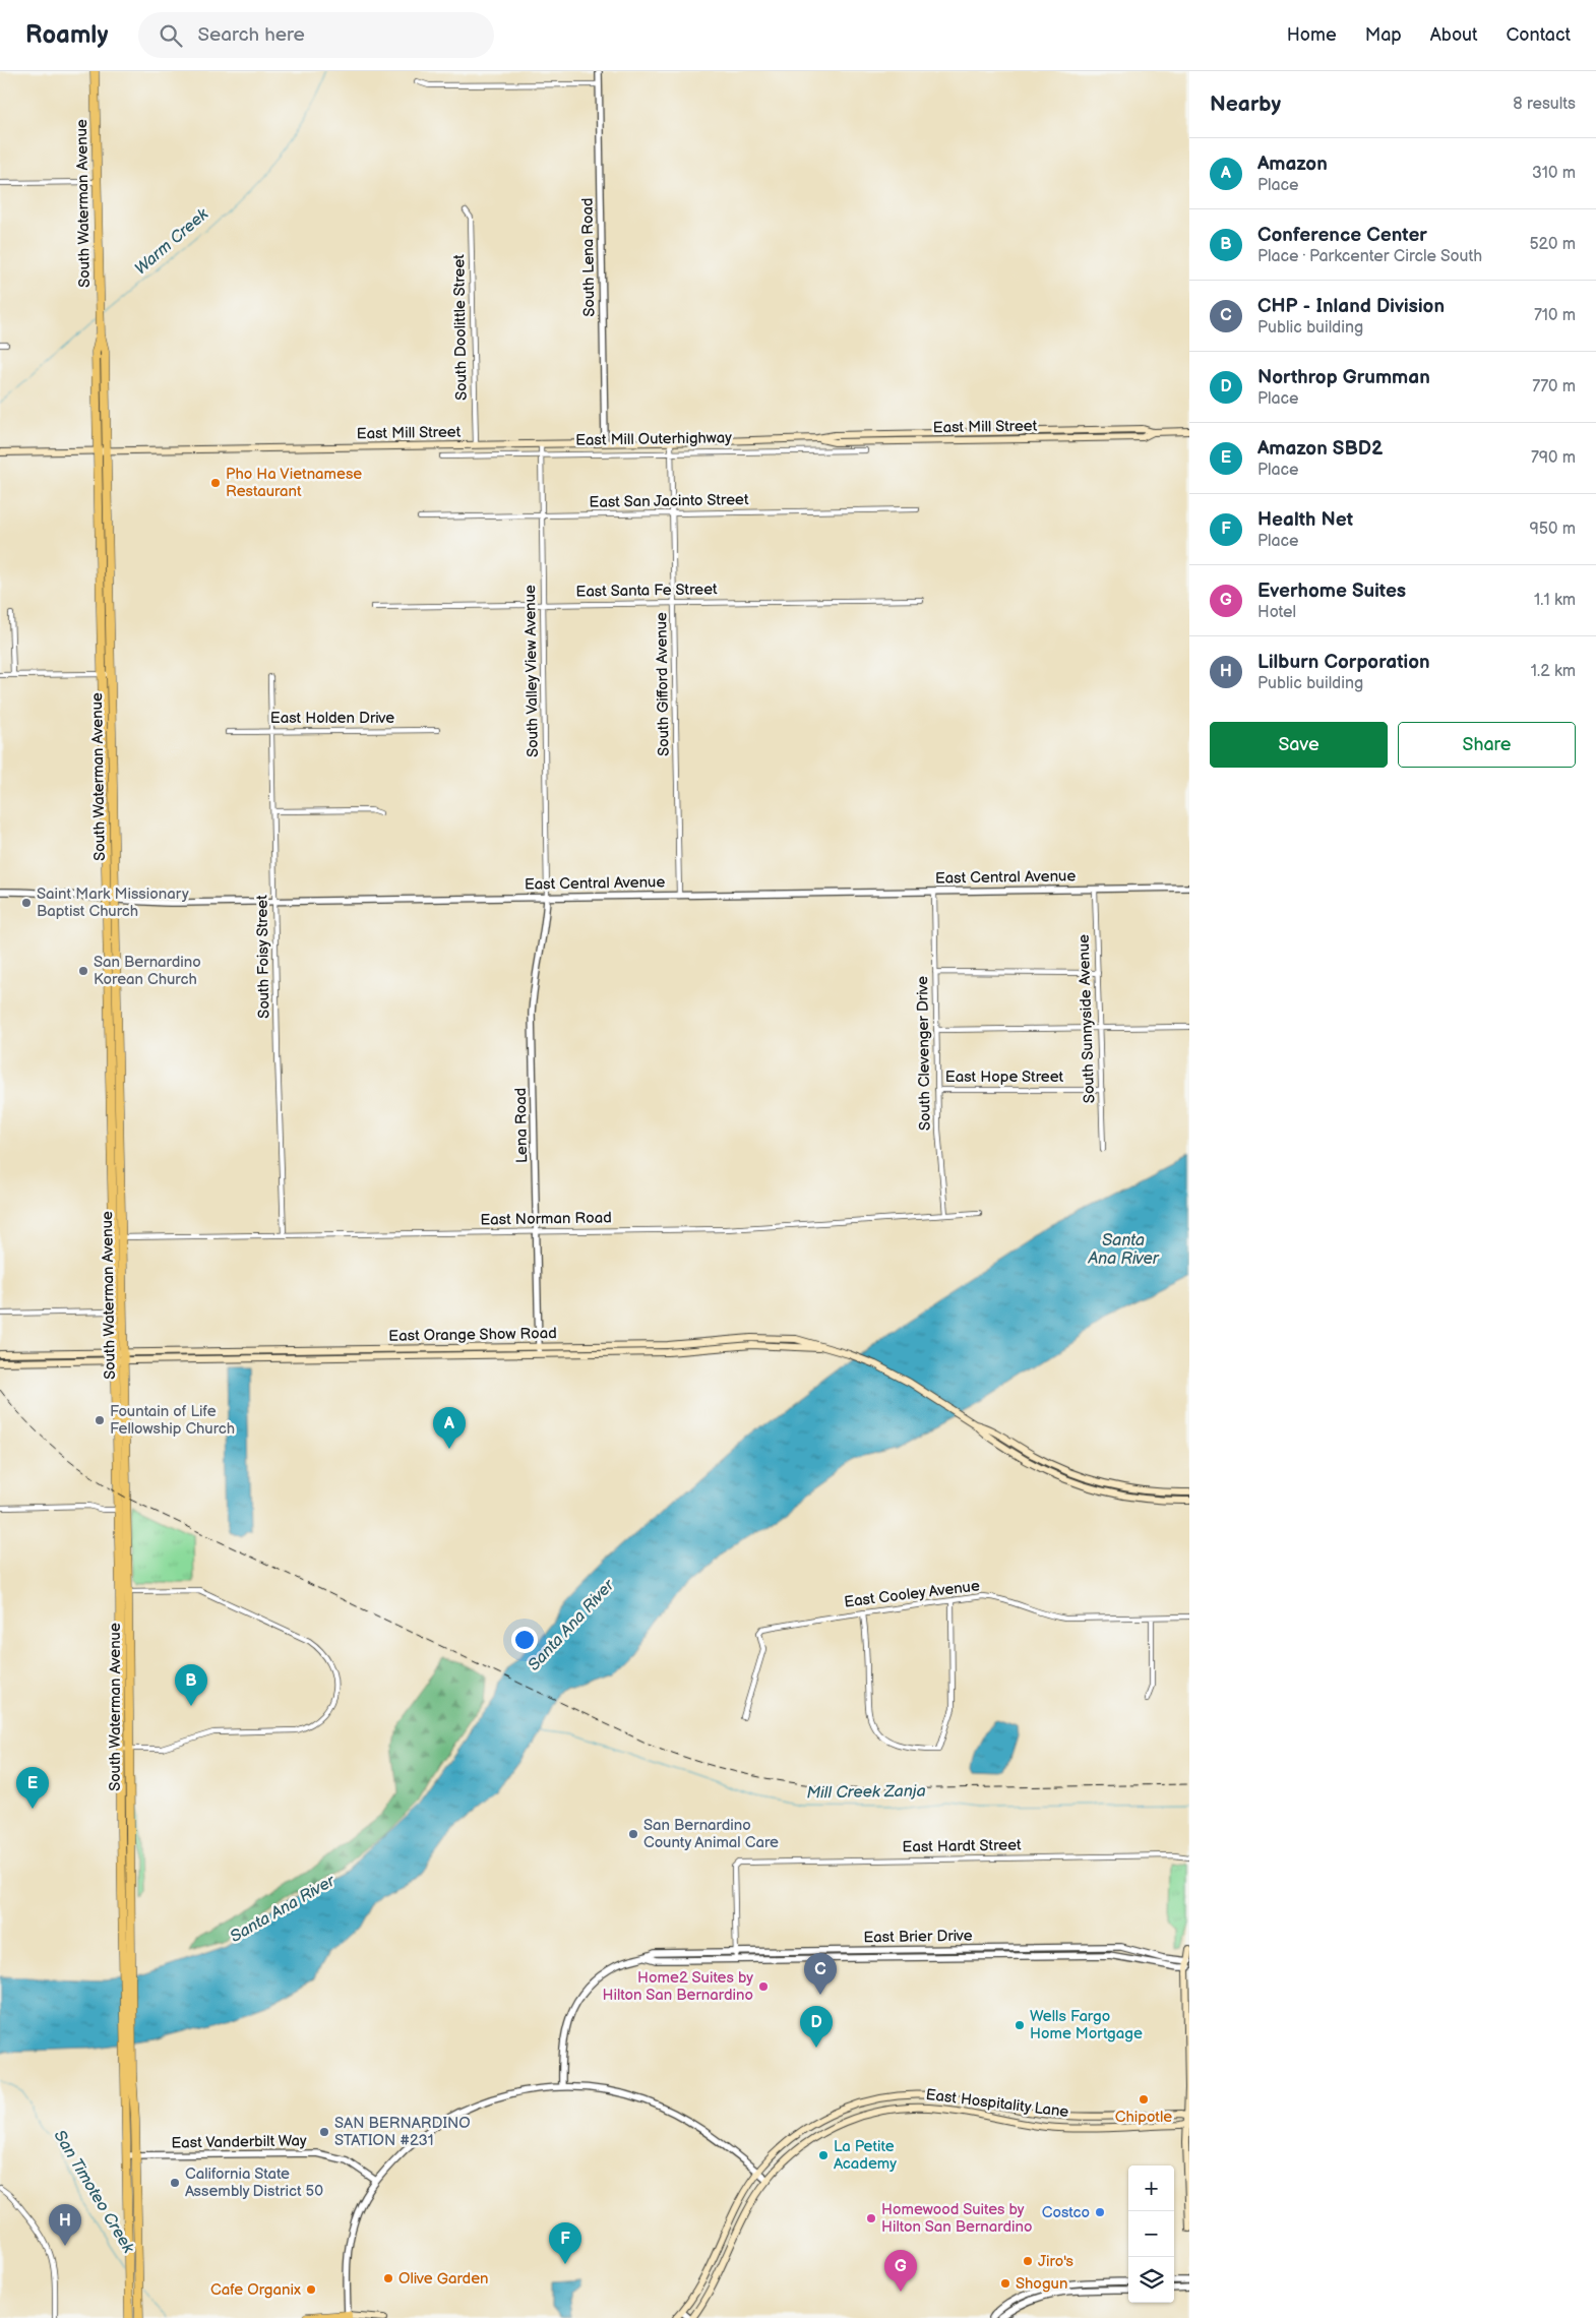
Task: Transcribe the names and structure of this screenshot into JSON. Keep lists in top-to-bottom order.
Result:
{
  "streets": {
    "main road": [
      "South Waterman Avenue",
      "East Mill Street",
      "East Orange Show Road",
      "East Hospitality Lane"
    ],
    "street": [
      "South Lena Road",
      "South Doolittle Street",
      "East Mill Outerhighway",
      "East San Jacinto Street",
      "East Santa Fe Street",
      "South Valley View Avenue",
      "South Gifford Avenue",
      "East Holden Drive",
      "East Central Avenue",
      "South Foisy Street",
      "South Sunnyside Avenue",
      "South Clevenger Drive",
      "East Hope Street",
      "Lena Road",
      "East Norman Road",
      "East Cooley Avenue",
      "East Hardt Street",
      "East Brier Drive",
      "East Vanderbilt Way"
    ]
  },
  "crossings": [
    ["South Waterman Avenue", "East Mill Street"],
    ["South Waterman Avenue", "East Central Avenue"],
    ["South Waterman Avenue", "East Norman Road"],
    ["South Waterman Avenue", "East Orange Show Road"],
    ["South Waterman Avenue", "East Vanderbilt Way"],
    ["South Lena Road", "East Mill Street"],
    ["South Doolittle Street", "East Mill Street"],
    ["East Mill Street", "South Valley View Avenue"],
    ["East Mill Street", "South Gifford Avenue"],
    ["East Mill Outerhighway", "South Valley View Avenue"],
    ["East Mill Outerhighway", "South Gifford Avenue"],
    ["East San Jacinto Street", "South Valley View Avenue"],
    ["East San Jacinto Street", "South Gifford Avenue"],
    ["East Santa Fe Street", "South Valley View Avenue"],
    ["East Santa Fe Street", "South Gifford Avenue"],
    ["South Valley View Avenue", "East Central Avenue"],
    ["South Valley View Avenue", "Lena Road"],
    ["South Gifford Avenue", "East Central Avenue"],
    ["East Holden Drive", "South Foisy Street"],
    ["East Central Avenue", "South Foisy Street"],
    ["East Central Avenue", "South Sunnyside Avenue"],
    ["East Central Avenue", "South Clevenger Drive"],
    ["East Central Avenue", "Lena Road"],
    ["South Foisy Street", "East Norman Road"],
    ["South Sunnyside Avenue", "East Hope Street"],
    ["South Clevenger Drive", "East Hope Street"],
    ["South Clevenger Drive", "East Norman Road"],
    ["Lena Road", "East Norman Road"],
    ["Lena Road", "East Orange Show Road"],
    ["East Hardt Street", "East Brier Drive"]
  ],
  "water": [
    "Warm Creek",
    "Santa Ana River",
    "Mill Creek Zanja",
    "San Timoteo Creek"
  ],
  "places": [
    "Pho Ha Vietnamese Restaurant",
    "Saint Mark Missionary Baptist Church",
    "San Bernardino Korean Church",
    "Fountain of Life Fellowship Church",
    "San Bernardino County Animal Care",
    "Home2 Suites by Hilton San Bernardino",
    "Wells Fargo Home Mortgage",
    "Chipotle",
    "SAN BERNARDINO STATION #231",
    "La Petite Academy",
    "California State Assembly District 50",
    "Costco",
    "Homewood Suites by Hilton San Bernardino",
    "Jiro's",
    "Olive Garden",
    "Shogun",
    "Cafe Organix"
  ],
  "page": {
    "header": "Roamly",
    "search": "Search here",
    "nav": [
      "Home",
      "Map",
      "About",
      "Contact"
    ],
    "heading": ["Nearby", "8 results"],
    "list": [
      {
        "mark": "A",
        "name": "Amazon",
        "note": "Place",
        "value": "310 m"
      },
      {
        "mark": "B",
        "name": "Conference Center",
        "note": "Place · Parkcenter Circle South",
        "value": "520 m"
      },
      {
        "mark": "C",
        "name": "CHP - Inland Division",
        "note": "Public building",
        "value": "710 m"
      },
      {
        "mark": "D",
        "name": "Northrop Grumman",
        "note": "Place",
        "value": "770 m"
      },
      {
        "mark": "E",
        "name": "Amazon SBD2",
        "note": "Place",
        "value": "790 m"
      },
      {
        "mark": "F",
        "name": "Health Net",
        "note": "Place",
        "value": "950 m"
      },
      {
        "mark": "G",
        "name": "Everhome Suites",
        "note": "Hotel",
        "value": "1.1 km"
      },
      {
        "mark": "H",
        "name": "Lilburn Corporation",
        "note": "Public building",
        "value": "1.2 km"
      }
    ],
    "buttons": ["Save", "Share"],
    "pins": [
      "A",
      "B",
      "E",
      "C",
      "D",
      "H",
      "F",
      "G"
    ],
    "map_buttons": ["+", "−"]
  }
}
